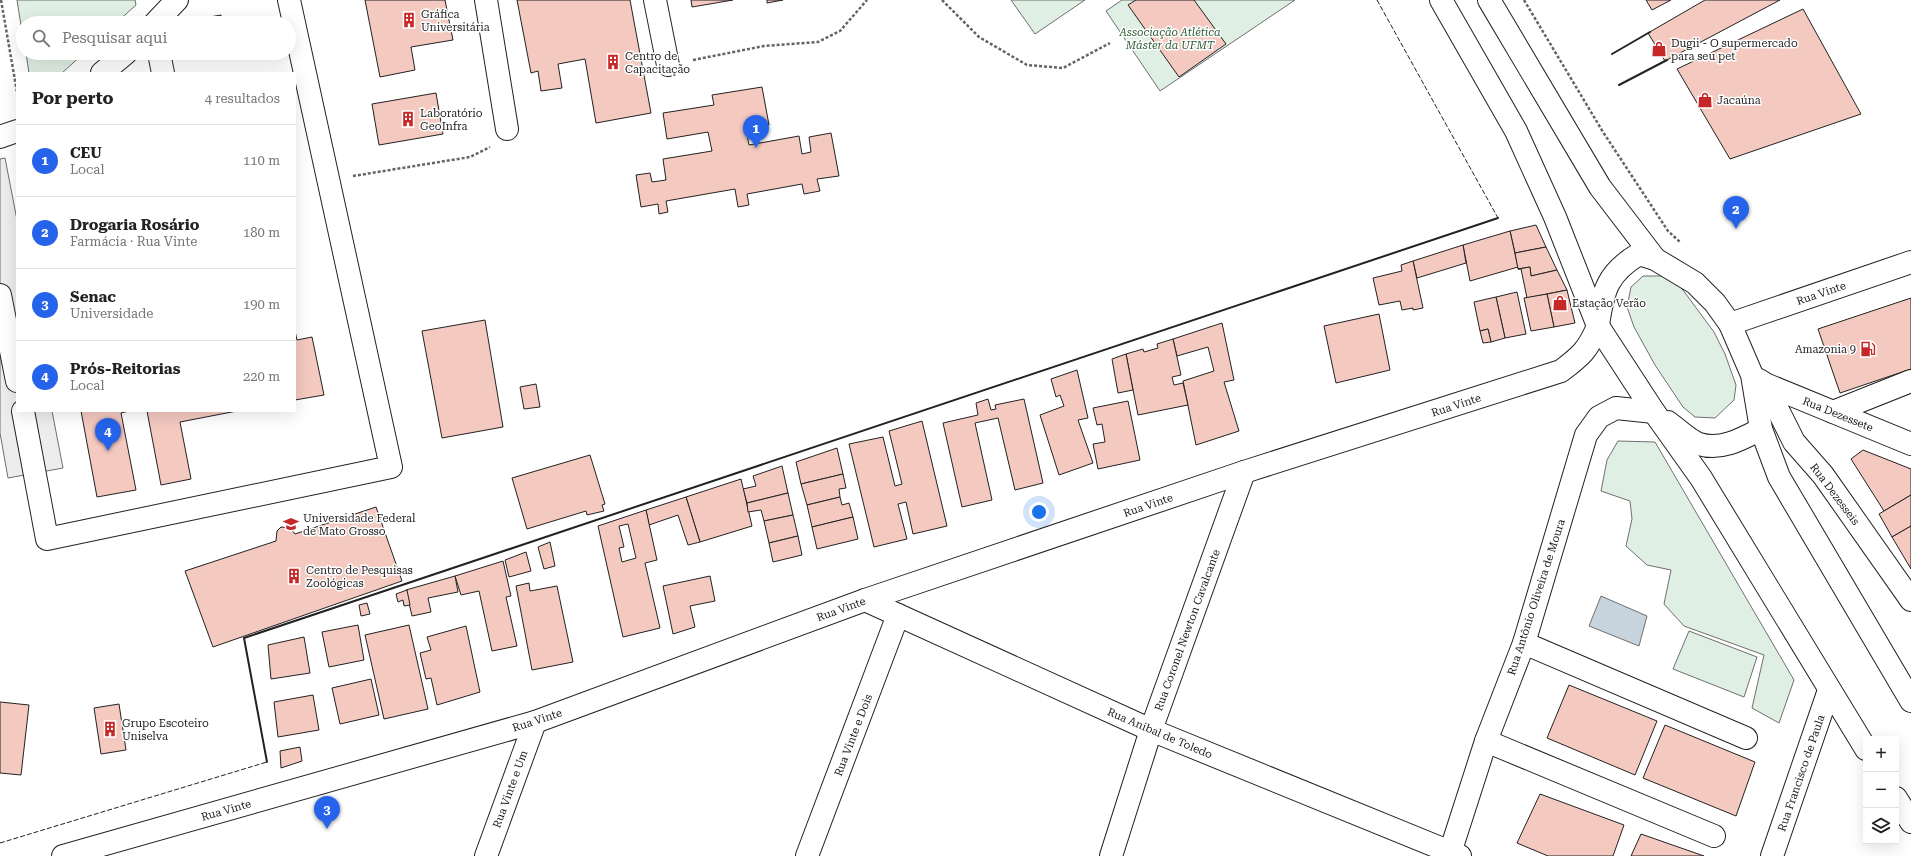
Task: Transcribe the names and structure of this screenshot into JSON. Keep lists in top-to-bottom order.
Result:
{
  "streets": {
    "street": [
      "Rua Vinte",
      "Rua Dezessete",
      "Rua Dezesseis",
      "Rua Antônio Oliveira de Moura",
      "Rua Coronel Newton Cavalcante",
      "Rua Anibal de Toledo",
      "Rua Vinte e Dois",
      "Rua Francisco de Paula",
      "Rua Vinte e Um"
    ]
  },
  "crossings": [
    ["Rua Vinte", "Rua Coronel Newton Cavalcante"],
    ["Rua Vinte", "Rua Anibal de Toledo"],
    ["Rua Vinte", "Rua Vinte e Um"],
    ["Rua Dezessete", "Rua Dezesseis"],
    ["Rua Antônio Oliveira de Moura", "Rua Anibal de Toledo"],
    ["Rua Coronel Newton Cavalcante", "Rua Anibal de Toledo"],
    ["Rua Anibal de Toledo", "Rua Vinte e Dois"]
  ],
  "parks": ["Associação Atlética Máster da UFMT"],
  "places": {
    "building": [
      "Gráfica Universitária",
      "Centro de Capacitação",
      "Laboratório GeoInfra",
      "Centro de Pesquisas Zoológicas",
      "Grupo Escoteiro Uniselva"
    ],
    "shop": ["Dugii - O supermercado para seu pet", "Jacaúna", "Estação Verão"],
    "fuel station": ["Amazonia 9"],
    "school or university": ["Universidade Federal de Mato Grosso"]
  },
  "page": {
    "search": "Pesquisar aqui",
    "heading": ["Por perto", "4 resultados"],
    "pins": [
      "1",
      "2",
      "4",
      "3"
    ],
    "list": [
      {
        "mark": "1",
        "name": "CEU",
        "note": "Local",
        "value": "110 m"
      },
      {
        "mark": "2",
        "name": "Drogaria Rosário",
        "note": "Farmácia · Rua Vinte",
        "value": "180 m"
      },
      {
        "mark": "3",
        "name": "Senac",
        "note": "Universidade",
        "value": "190 m"
      },
      {
        "mark": "4",
        "name": "Prós-Reitorias",
        "note": "Local",
        "value": "220 m"
      }
    ],
    "map_buttons": ["+", "−"]
  }
}
